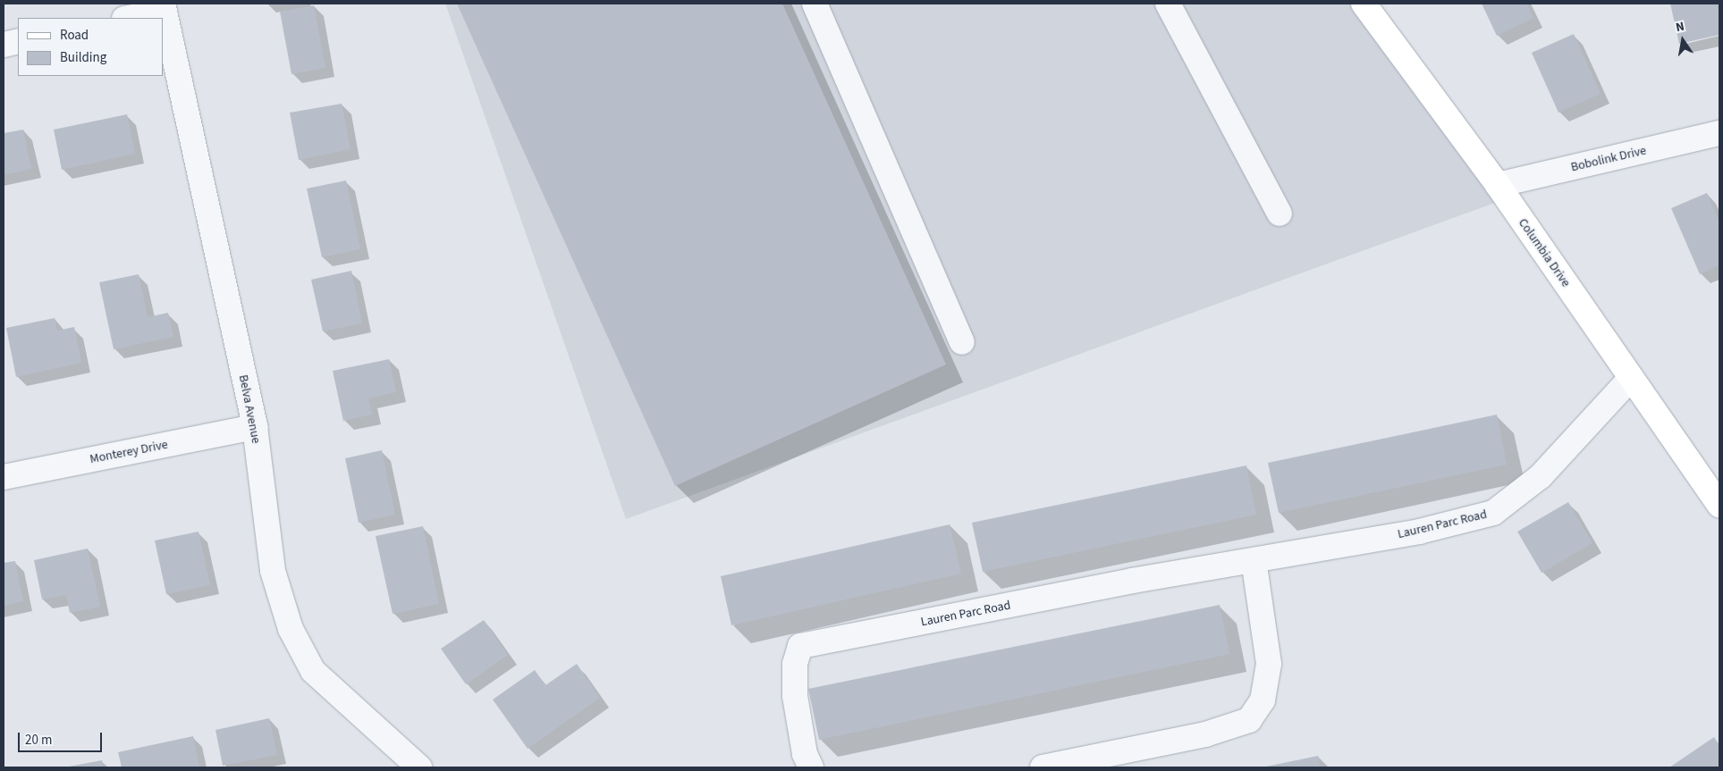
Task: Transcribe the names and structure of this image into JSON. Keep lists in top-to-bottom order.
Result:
{
  "streets": {
    "main road": ["Columbia Drive"],
    "street": [
      "Bobolink Drive",
      "Belva Avenue",
      "Monterey Drive",
      "Lauren Parc Road"
    ]
  },
  "crossings": [
    ["Bobolink Drive", "Columbia Drive"],
    ["Columbia Drive", "Lauren Parc Road"],
    ["Belva Avenue", "Monterey Drive"]
  ],
  "legend": ["Road", "Building"],
  "scale_bar": "20 m",
  "north": "top"
}
